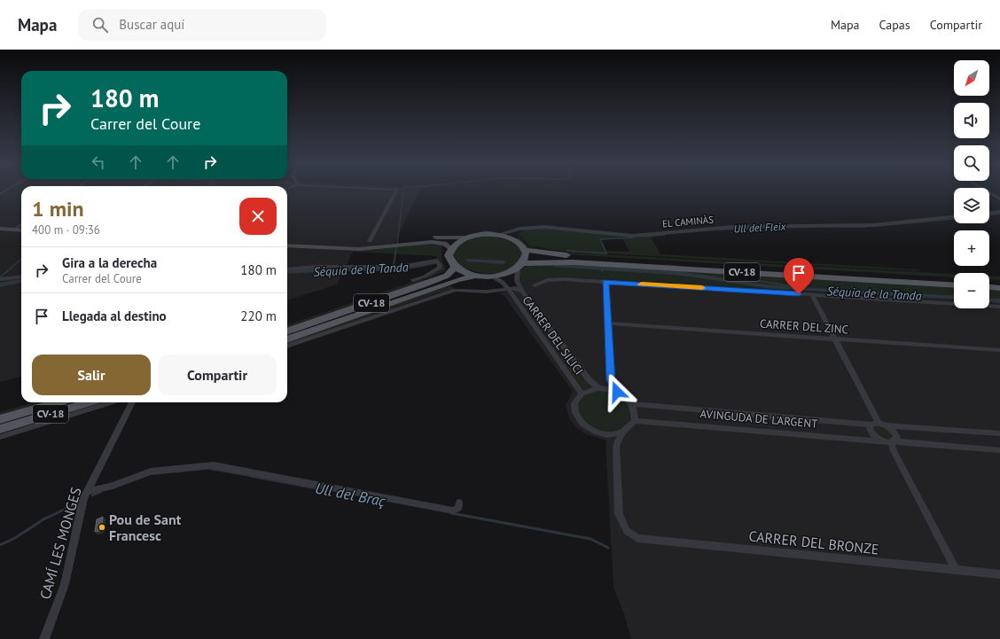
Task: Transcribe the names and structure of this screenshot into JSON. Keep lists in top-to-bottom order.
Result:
{
  "streets": {
    "main road": ["CV-18"],
    "street": [
      "EL CAMINÀS",
      "CARRER DEL ZINC",
      "CARRER DEL SILICI",
      "AVINGUDA DE L'ARGENT",
      "CARRER DEL BRONZE",
      "CAMÍ LES MONGES"
    ]
  },
  "crossings": [
    ["EL CAMINÀS", "CV-18"],
    ["EL CAMINÀS", "CARRER DEL SILICI"],
    ["CV-18", "CARRER DEL SILICI"],
    ["CARRER DEL SILICI", "AVINGUDA DE L'ARGENT"]
  ],
  "water": ["Ull del Fleix", "Séquia de la Tanda", "Ull del Braç"],
  "places": ["Pou de Sant Francesc"],
  "north": "bottom left",
  "page": {
    "header": "Mapa",
    "search": "Buscar aquí",
    "nav": ["Mapa", "Capas", "Compartir"],
    "map_buttons": ["+", "−"],
    "turn": ["180 m", "Carrer del Coure"],
    "heading": ["1 min", "400 m · 09:36"],
    "list": [
      {
        "name": "Gira a la derecha",
        "note": "Carrer del Coure",
        "value": "180 m"
      },
      {
        "name": "Llegada al destino",
        "value": "220 m"
      }
    ],
    "buttons": ["Salir", "Compartir"]
  }
}
